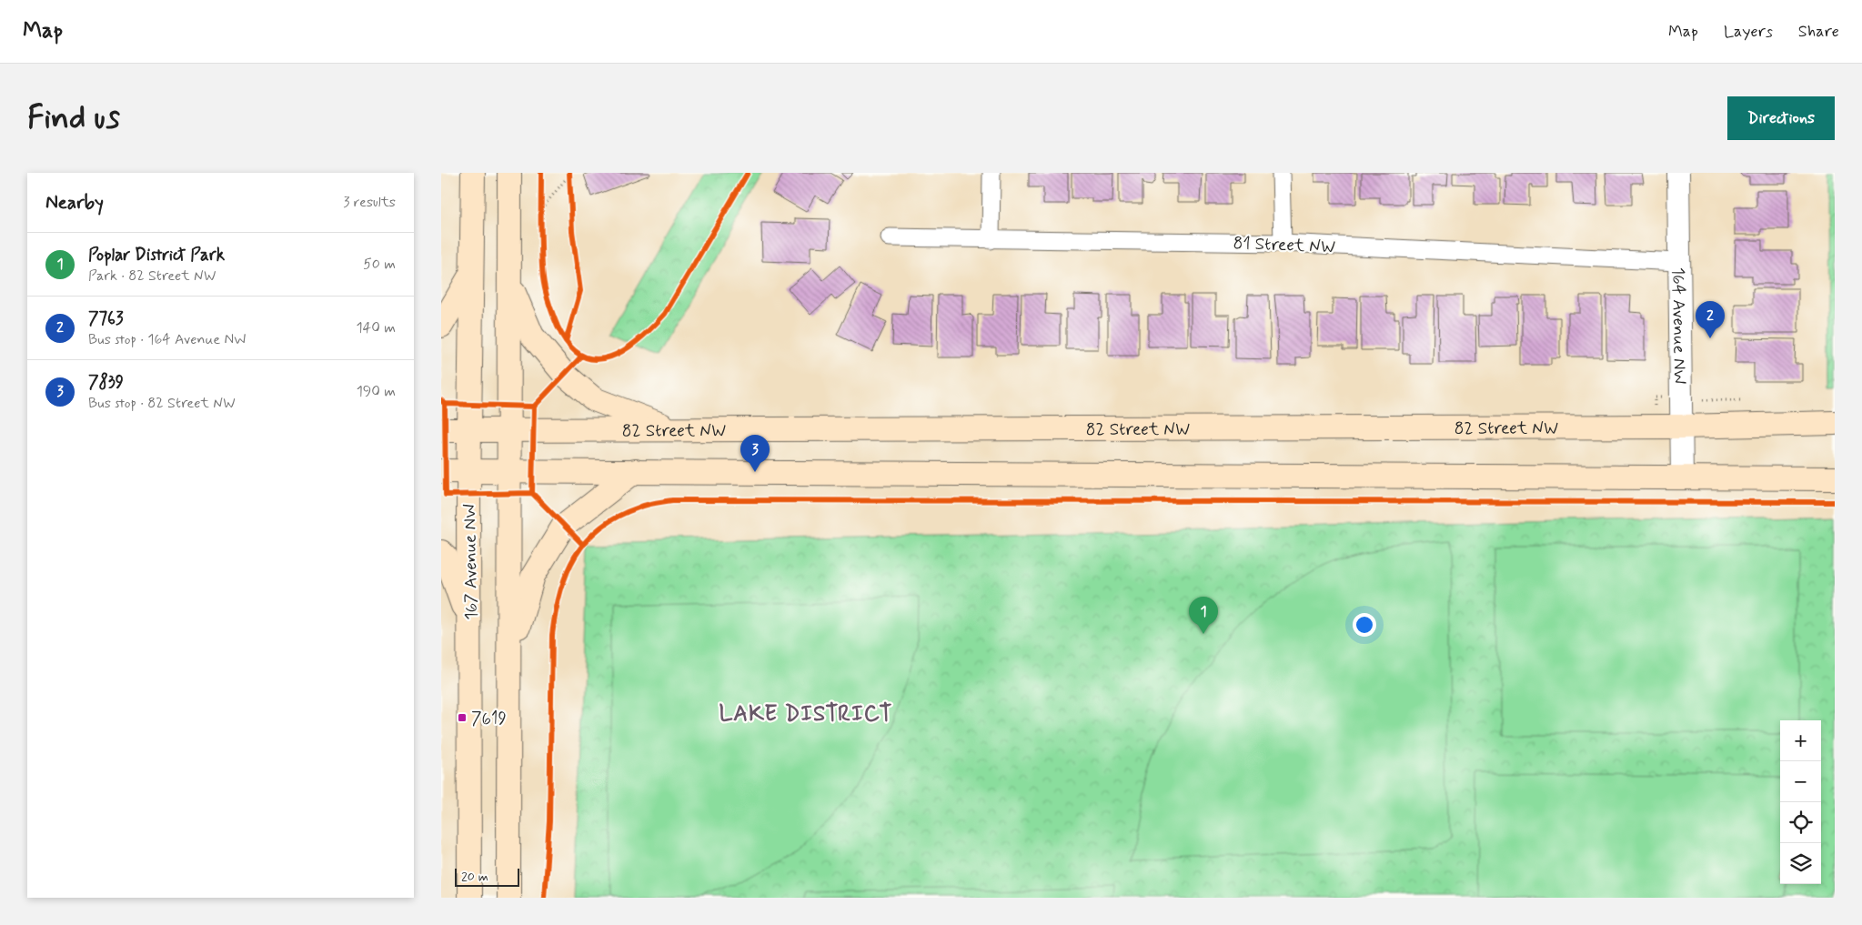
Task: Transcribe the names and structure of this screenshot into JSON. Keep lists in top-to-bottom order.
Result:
{
  "streets": {
    "main road": ["82 Street NW", "167 Avenue NW"],
    "street": ["81 Street NW", "164 Avenue NW"]
  },
  "crossings": [
    ["81 Street NW", "164 Avenue NW"],
    ["164 Avenue NW", "82 Street NW"],
    ["82 Street NW", "167 Avenue NW"]
  ],
  "districts": ["LAKE DISTRICT"],
  "places": {
    "transit": ["7619"]
  },
  "scale_bar": "20 m",
  "page": {
    "header": "Map",
    "nav": ["Map", "Layers", "Share"],
    "buttons": "Directions",
    "title": "Find us",
    "heading": ["Nearby", "3 results"],
    "list": [
      {
        "mark": "1",
        "name": "Poplar District Park",
        "note": "Park · 82 Street NW",
        "value": "50 m"
      },
      {
        "mark": "2",
        "name": "7763",
        "note": "Bus stop · 164 Avenue NW",
        "value": "140 m"
      },
      {
        "mark": "3",
        "name": "7839",
        "note": "Bus stop · 82 Street NW",
        "value": "190 m"
      }
    ],
    "pins": ["2", "3", "1"],
    "map_buttons": ["+", "−"],
    "scale": "20 m"
  }
}
